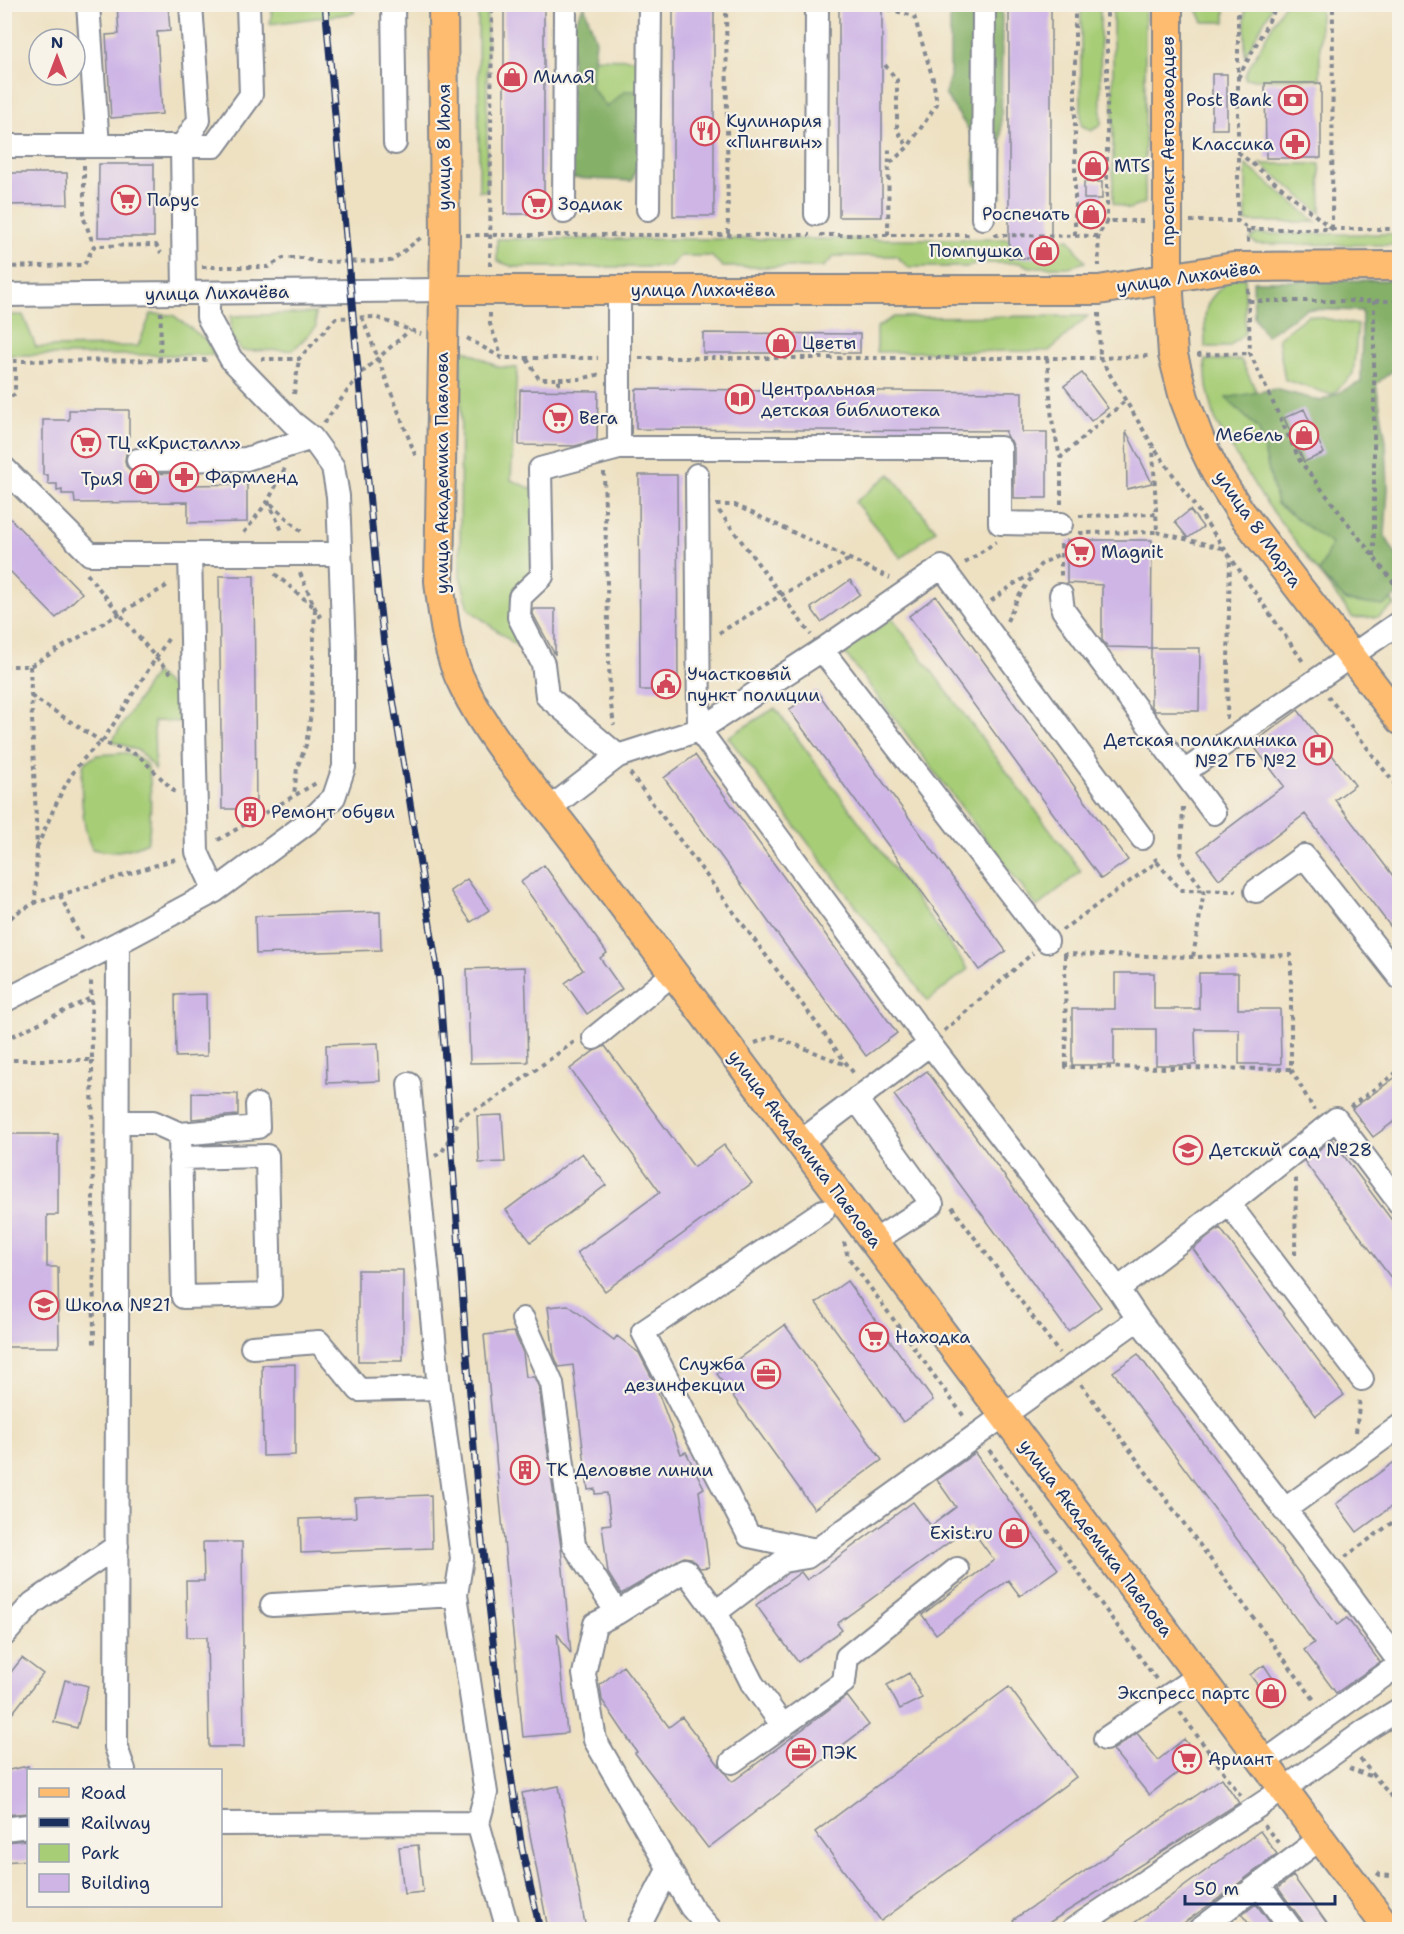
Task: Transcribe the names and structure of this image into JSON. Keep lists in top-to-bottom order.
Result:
{
  "streets": {
    "main road": [
      "проспект Автозаводцев",
      "улица 8 Июля",
      "улица Лихачёва",
      "улица Академика Павлова",
      "улица 8 Марта"
    ]
  },
  "crossings": [
    ["проспект Автозаводцев", "улица Лихачёва"],
    ["проспект Автозаводцев", "улица 8 Марта"],
    ["улица 8 Июля", "улица Лихачёва"],
    ["улица 8 Июля", "улица Академика Павлова"],
    ["улица Лихачёва", "улица Академика Павлова"],
    ["улица Лихачёва", "улица 8 Марта"]
  ],
  "places": {
    "shop": [
      "МилаЯ",
      "MTS",
      "Роспечать",
      "Помпушка",
      "Цветы",
      "Мебель",
      "ТриЯ",
      "Exist.ru",
      "Экспресс партс"
    ],
    "bank": ["Post Bank"],
    "restaurant": ["Кулинария «Пингвин»"],
    "pharmacy": ["Классика", "Фармленд"],
    "supermarket": [
      "Парус",
      "Зодиак",
      "Вега",
      "ТЦ «Кристалл»",
      "Magnit",
      "Находка",
      "Ариант"
    ],
    "library": ["Центральная детская библиотека"],
    "public building": ["Участковый пункт полиции"],
    "hospital": ["Детская поликлиника №2 ГБ №2"],
    "building": ["Ремонт обуви", "ТК Деловые линии"],
    "school or university": ["Детский сад №28", "Школа №21"],
    "office": ["Служба дезинфекции", "ПЭК"]
  },
  "legend": [
    "Road",
    "Railway",
    "Park",
    "Building"
  ],
  "scale_bar": "50 m",
  "north": "top"
}
